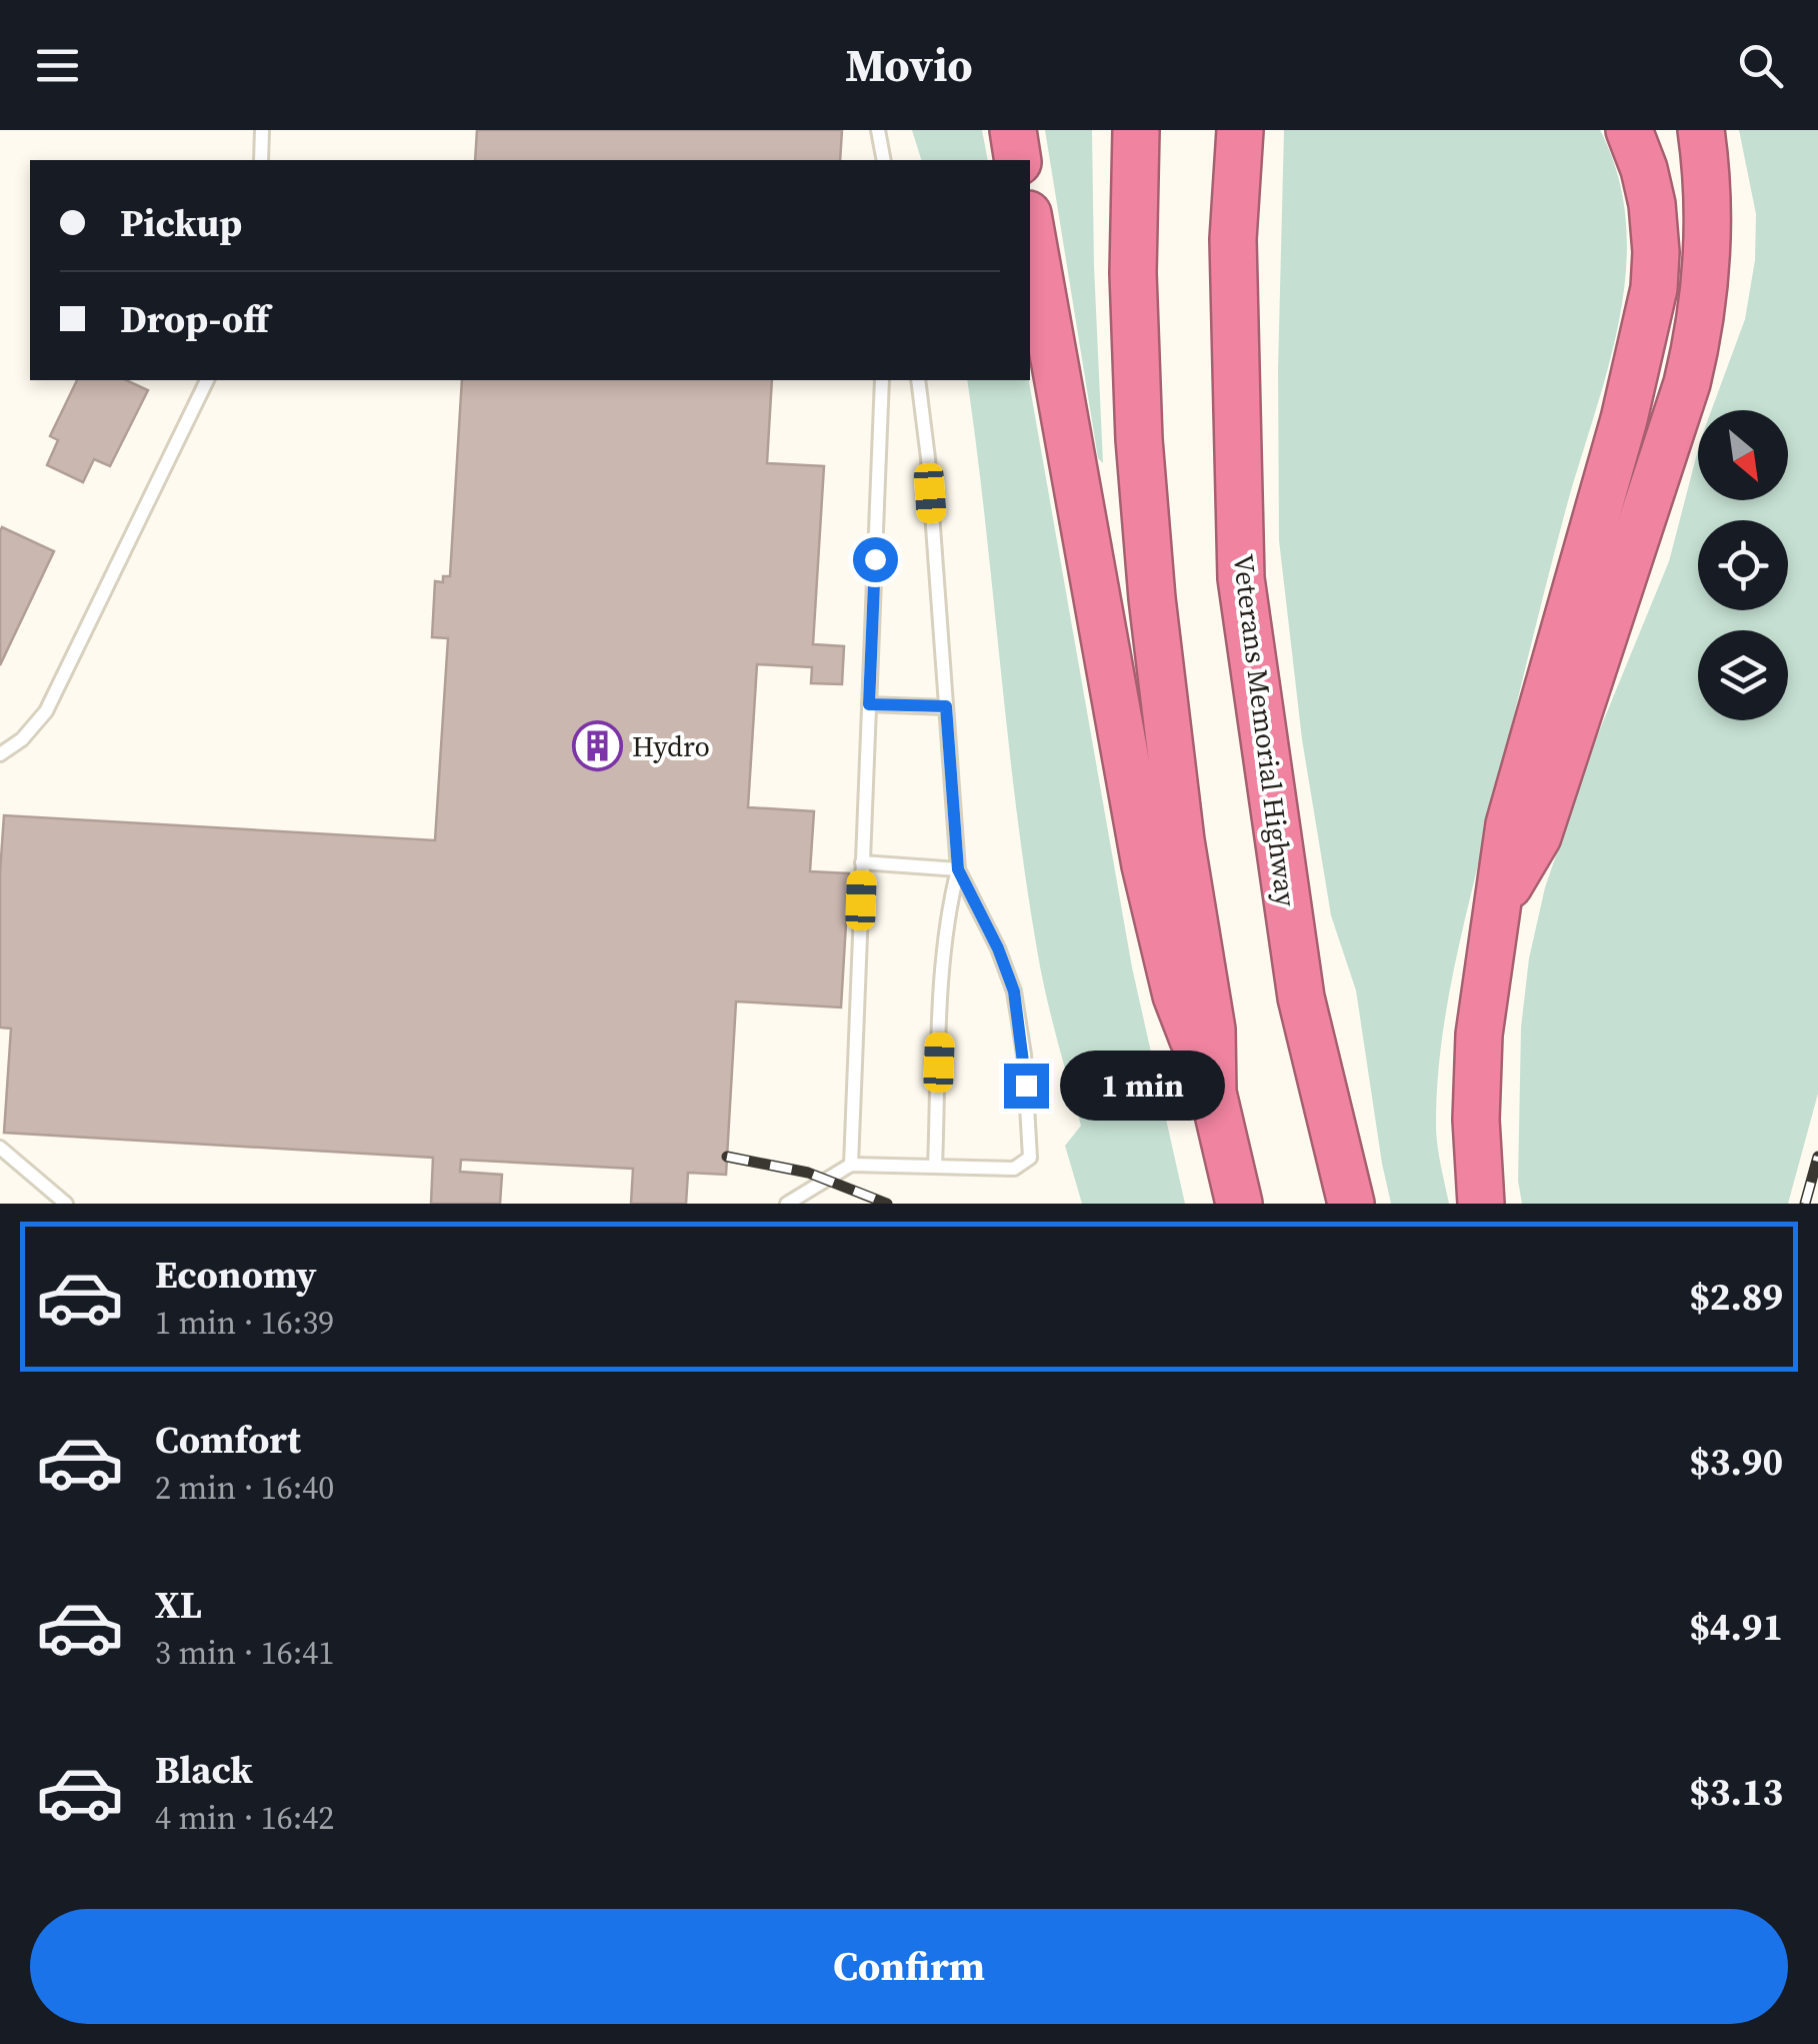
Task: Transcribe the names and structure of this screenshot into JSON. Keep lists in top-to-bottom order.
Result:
{
  "streets": {
    "highway": ["Veterans Memorial Highway"]
  },
  "places": {
    "building": ["Hydro"]
  },
  "north": "bottom right",
  "page": {
    "header": "Movio",
    "banner": ["Pickup", "Drop-off"],
    "bubble": "1 min",
    "list": [
      {
        "name": "Economy",
        "note": "1 min · 16:39",
        "value": "$2.89"
      },
      {
        "name": "Comfort",
        "note": "2 min · 16:40",
        "value": "$3.90"
      },
      {
        "name": "XL",
        "note": "3 min · 16:41",
        "value": "$4.91"
      },
      {
        "name": "Black",
        "note": "4 min · 16:42",
        "value": "$3.13"
      }
    ],
    "buttons": "Confirm"
  }
}
